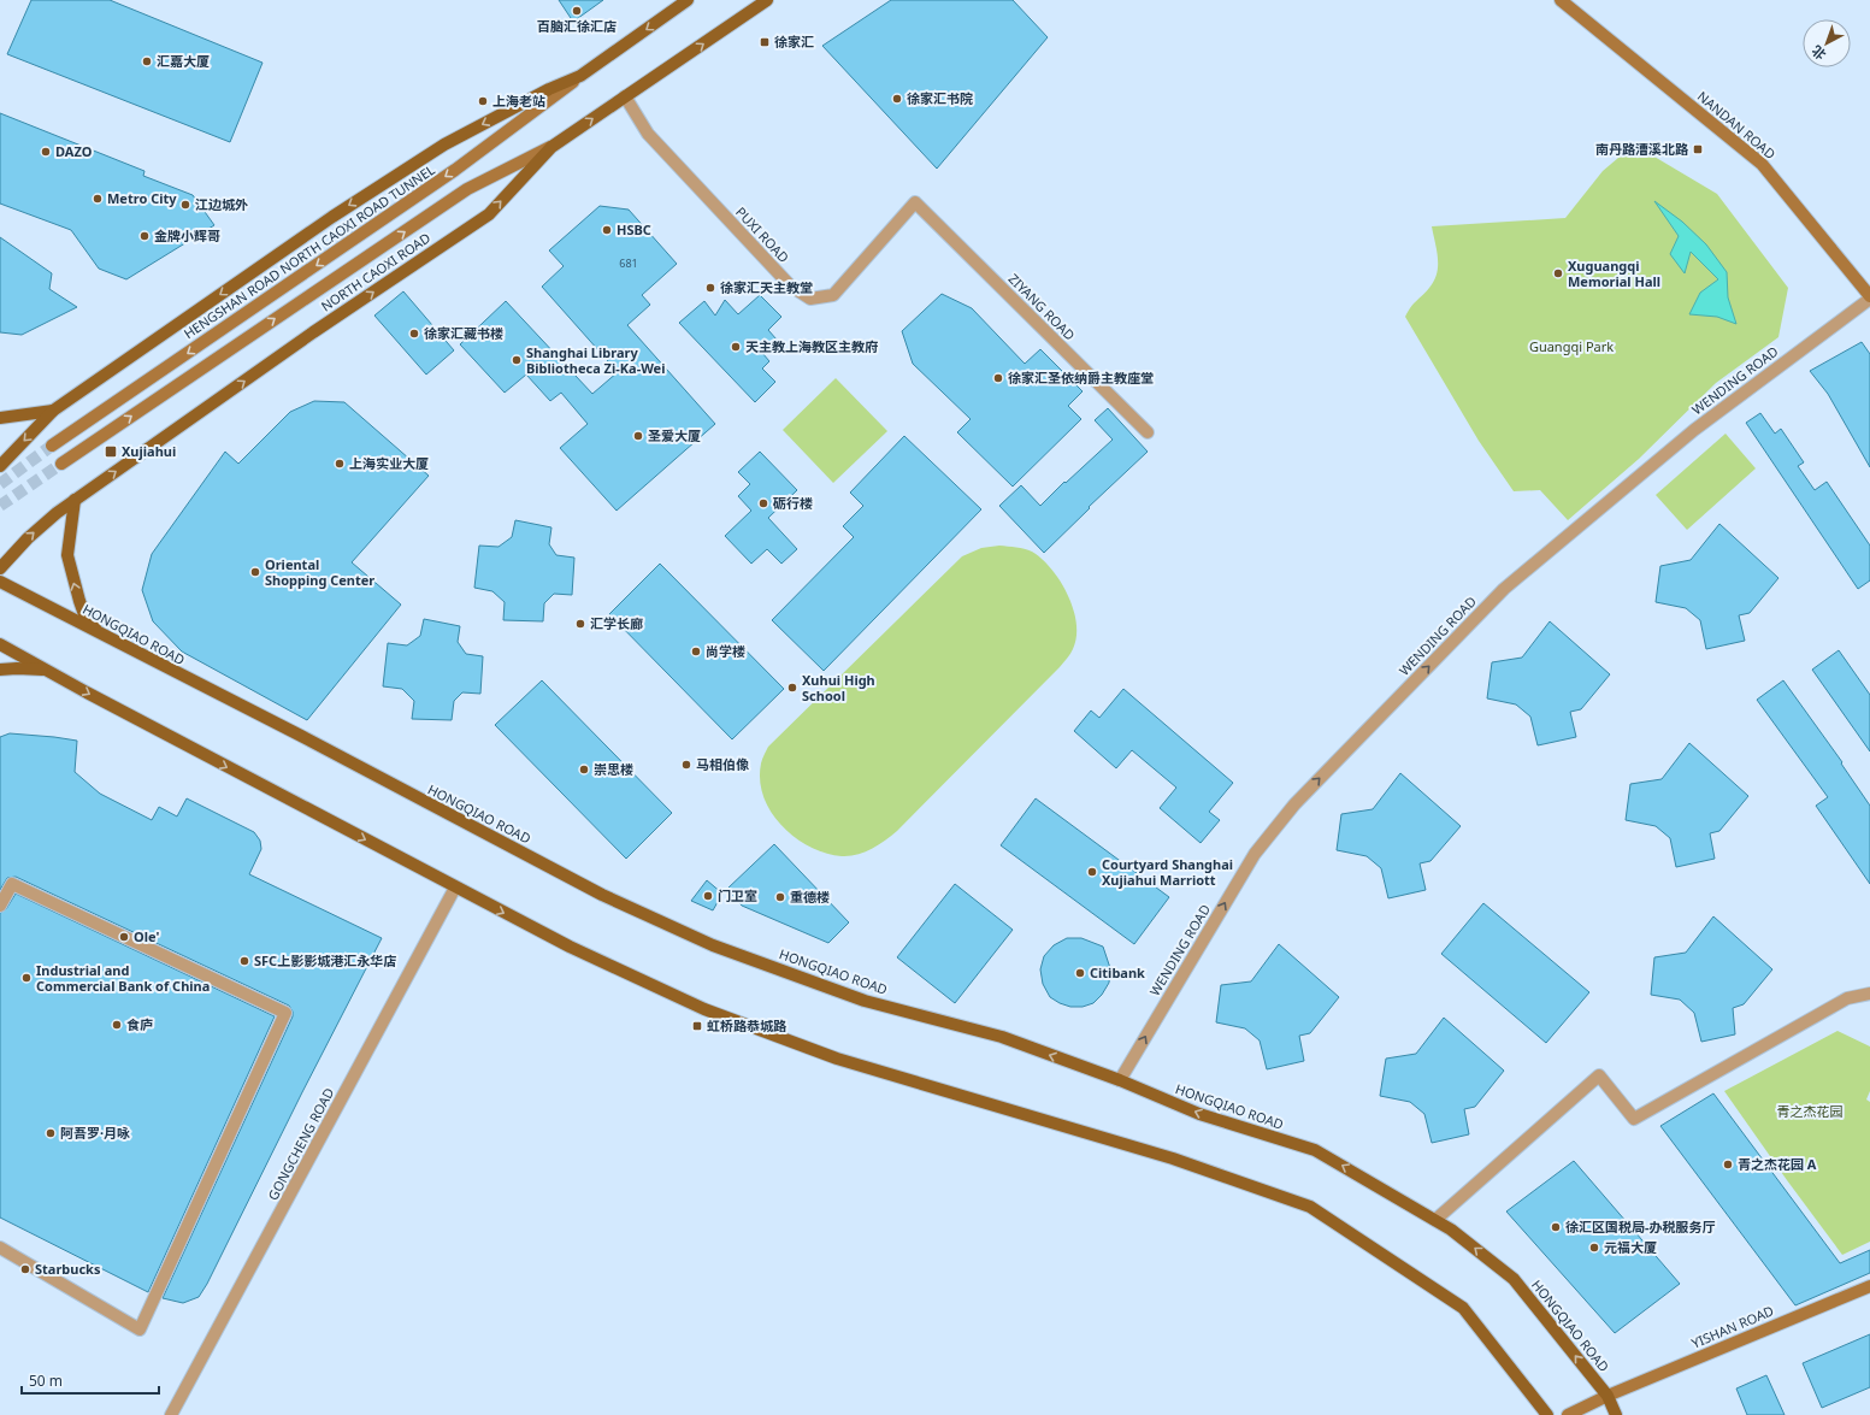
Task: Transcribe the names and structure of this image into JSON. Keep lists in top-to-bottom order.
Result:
{
  "streets": {
    "main road": [
      "NANDAN ROAD",
      "HENGSHAN ROAD NORTH CAOXI ROAD TUNNEL",
      "NORTH CAOXI ROAD",
      "HONGQIAO ROAD",
      "YISHAN ROAD"
    ],
    "street": [
      "PUXI ROAD",
      "ZIYANG ROAD",
      "WENDING ROAD",
      "GONGCHENG ROAD"
    ]
  },
  "crossings": [
    ["NANDAN ROAD", "WENDING ROAD"],
    ["PUXI ROAD", "NORTH CAOXI ROAD"],
    ["PUXI ROAD", "ZIYANG ROAD"],
    ["WENDING ROAD", "HONGQIAO ROAD"],
    ["HONGQIAO ROAD", "YISHAN ROAD"]
  ],
  "one_way": ["WENDING ROAD"],
  "parks": ["Guangqi Park", "青之杰花园"],
  "places": {
    "other": [
      "百脑汇徐汇店",
      "汇嘉大厦",
      "徐家汇书院",
      "上海老站",
      "DAZO",
      "Metro City",
      "江边城外",
      "HSBC",
      "金牌小辉哥",
      "Xuguangqi Memorial Hall",
      "徐家汇天主教堂",
      "徐家汇藏书楼",
      "天主教上海教区主教府",
      "Shanghai Library Bibliotheca Zi-Ka-Wei",
      "徐家汇圣依纳爵主教座堂",
      "圣爱大厦",
      "上海实业大厦",
      "砺行楼",
      "Oriental Shopping Center",
      "汇学长廊",
      "尚学楼",
      "Xuhui High School",
      "马相伯像",
      "崇思楼",
      "Courtyard Shanghai Xujiahui Marriott",
      "门卫室",
      "重德楼",
      "Ole'",
      "SFC上影影城港汇永华店",
      "Citibank",
      "Industrial and Commercial Bank of China",
      "食庐",
      "阿吾罗·月咏",
      "青之杰花园 A",
      "徐汇区国税局-办税服务厅",
      "元福大厦",
      "Starbucks"
    ],
    "transit": [
      "徐家汇",
      "南丹路漕溪北路",
      "Xujiahui",
      "虹桥路恭城路"
    ]
  },
  "house_numbers": ["681"],
  "scale_bar": "50 m",
  "north": "bottom left"
}
